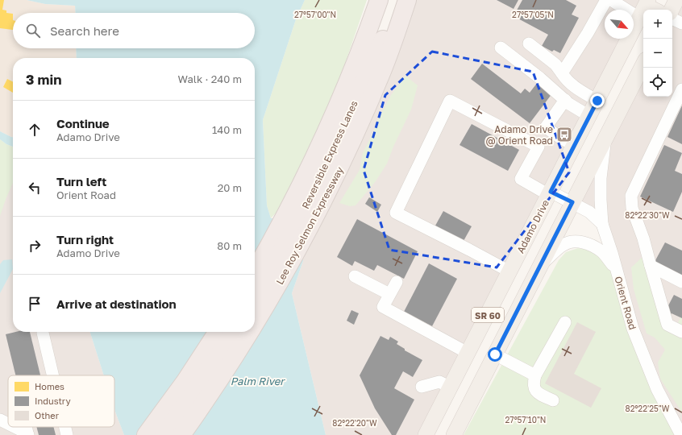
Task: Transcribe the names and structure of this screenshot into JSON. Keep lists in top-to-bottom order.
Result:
{
  "streets": {
    "highway": ["Reversible Express Lanes", "Lee Roy Selmon Expressway"],
    "main road": ["Adamo Drive", "SR 60"],
    "street": ["Orient Road"]
  },
  "crossings": [
    ["Orient Road", "SR 60"]
  ],
  "water": ["Palm River"],
  "places": {
    "bus stop": ["Adamo Drive @ Orient Road"]
  },
  "legend": ["Homes", "Industry", "Other"],
  "north": "bottom right",
  "page": {
    "map_buttons": ["+", "−"],
    "search": "Search here",
    "heading": ["3 min", "Walk · 240 m"],
    "list": [
      ["Continue", "Adamo Drive", "140 m"],
      ["Turn left", "Orient Road", "20 m"],
      ["Turn right", "Adamo Drive", "80 m"],
      "Arrive at destination"
    ]
  },
  "coordinates": [
    "27°57'00\"N",
    "27°57'05\"N",
    "82°22'30\"W",
    "82°22'25\"W",
    "27°57'10\"N",
    "82°22'20\"W"
  ]
}
